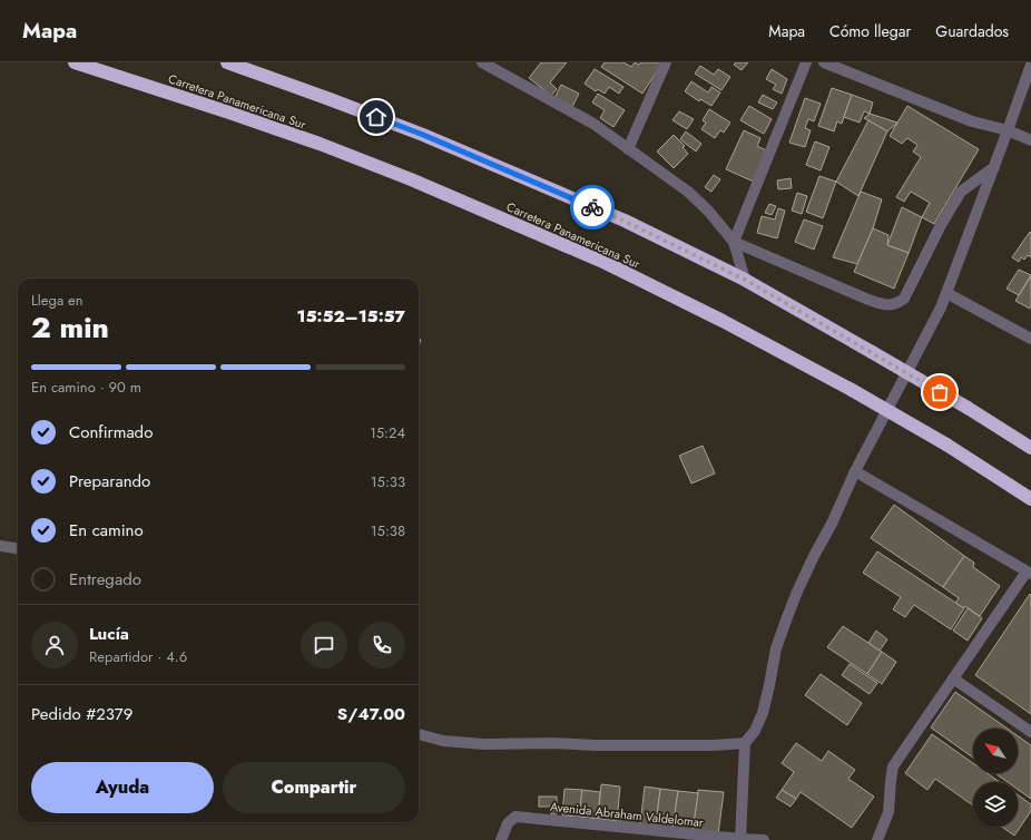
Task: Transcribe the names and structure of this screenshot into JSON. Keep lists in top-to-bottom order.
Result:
{
  "streets": {
    "highway": ["Carretera Panamericana Sur"],
    "street": ["Avenida Abraham Valdelomar"]
  },
  "north": "top left",
  "page": {
    "header": "Mapa",
    "nav": ["Mapa", "Cómo llegar", "Guardados"],
    "heading": ["2 min", "Llega en", "15:52–15:57"],
    "panel": [
      "Lucía",
      "Repartidor · 4.6",
      "Pedido #2379",
      "S/47.00"
    ],
    "bar": "En camino · 90 m",
    "list": [
      ["Confirmado", "15:24"],
      ["Preparando", "15:33"],
      ["En camino", "15:38"],
      "Entregado"
    ],
    "buttons": ["Ayuda", "Compartir"]
  }
}
